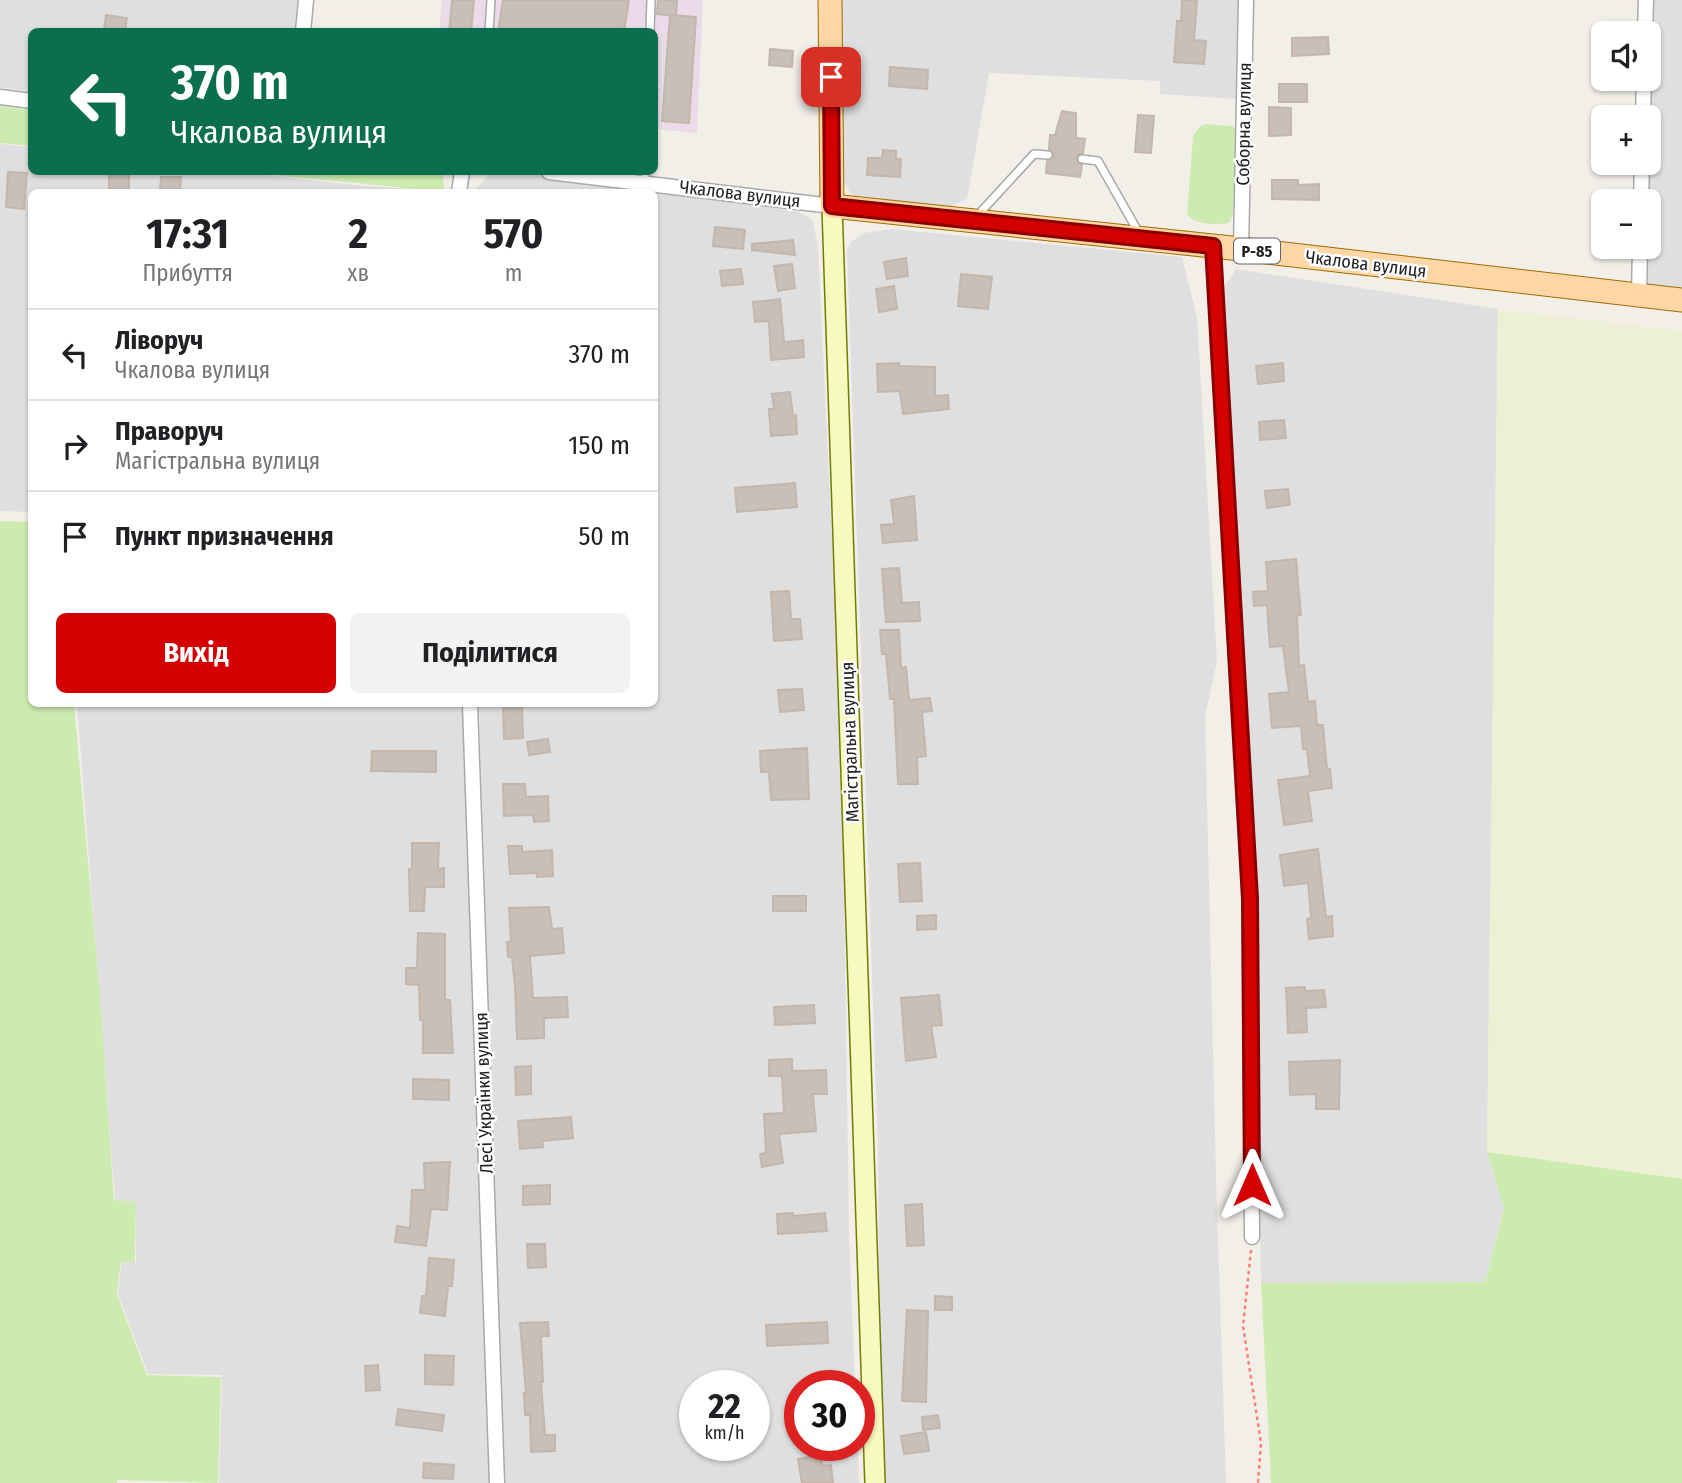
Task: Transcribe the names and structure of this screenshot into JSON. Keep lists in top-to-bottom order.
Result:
{
  "streets": {
    "main road": ["Чкалова вулиця", "Р-85", "Магістральна вулиця"],
    "street": ["Соборна вулиця", "Лесі Українки вулиця"]
  },
  "crossings": [
    ["Соборна вулиця", "Чкалова вулиця"],
    ["Чкалова вулиця", "Магістральна вулиця"]
  ],
  "page": {
    "map_buttons": ["+", "−"],
    "turn": ["370 m", "Чкалова вулиця"],
    "eta": [
      "17:31",
      "Прибуття",
      "2",
      "хв",
      "570",
      "m"
    ],
    "list": [
      {
        "name": "Ліворуч",
        "note": "Чкалова вулиця",
        "value": "370 m"
      },
      {
        "name": "Праворуч",
        "note": "Магістральна вулиця",
        "value": "150 m"
      },
      {
        "name": "Пункт призначення",
        "value": "50 m"
      }
    ],
    "buttons": ["Вихід", "Поділитися"],
    "speed": "22 km/h",
    "limit": "30"
  }
}
